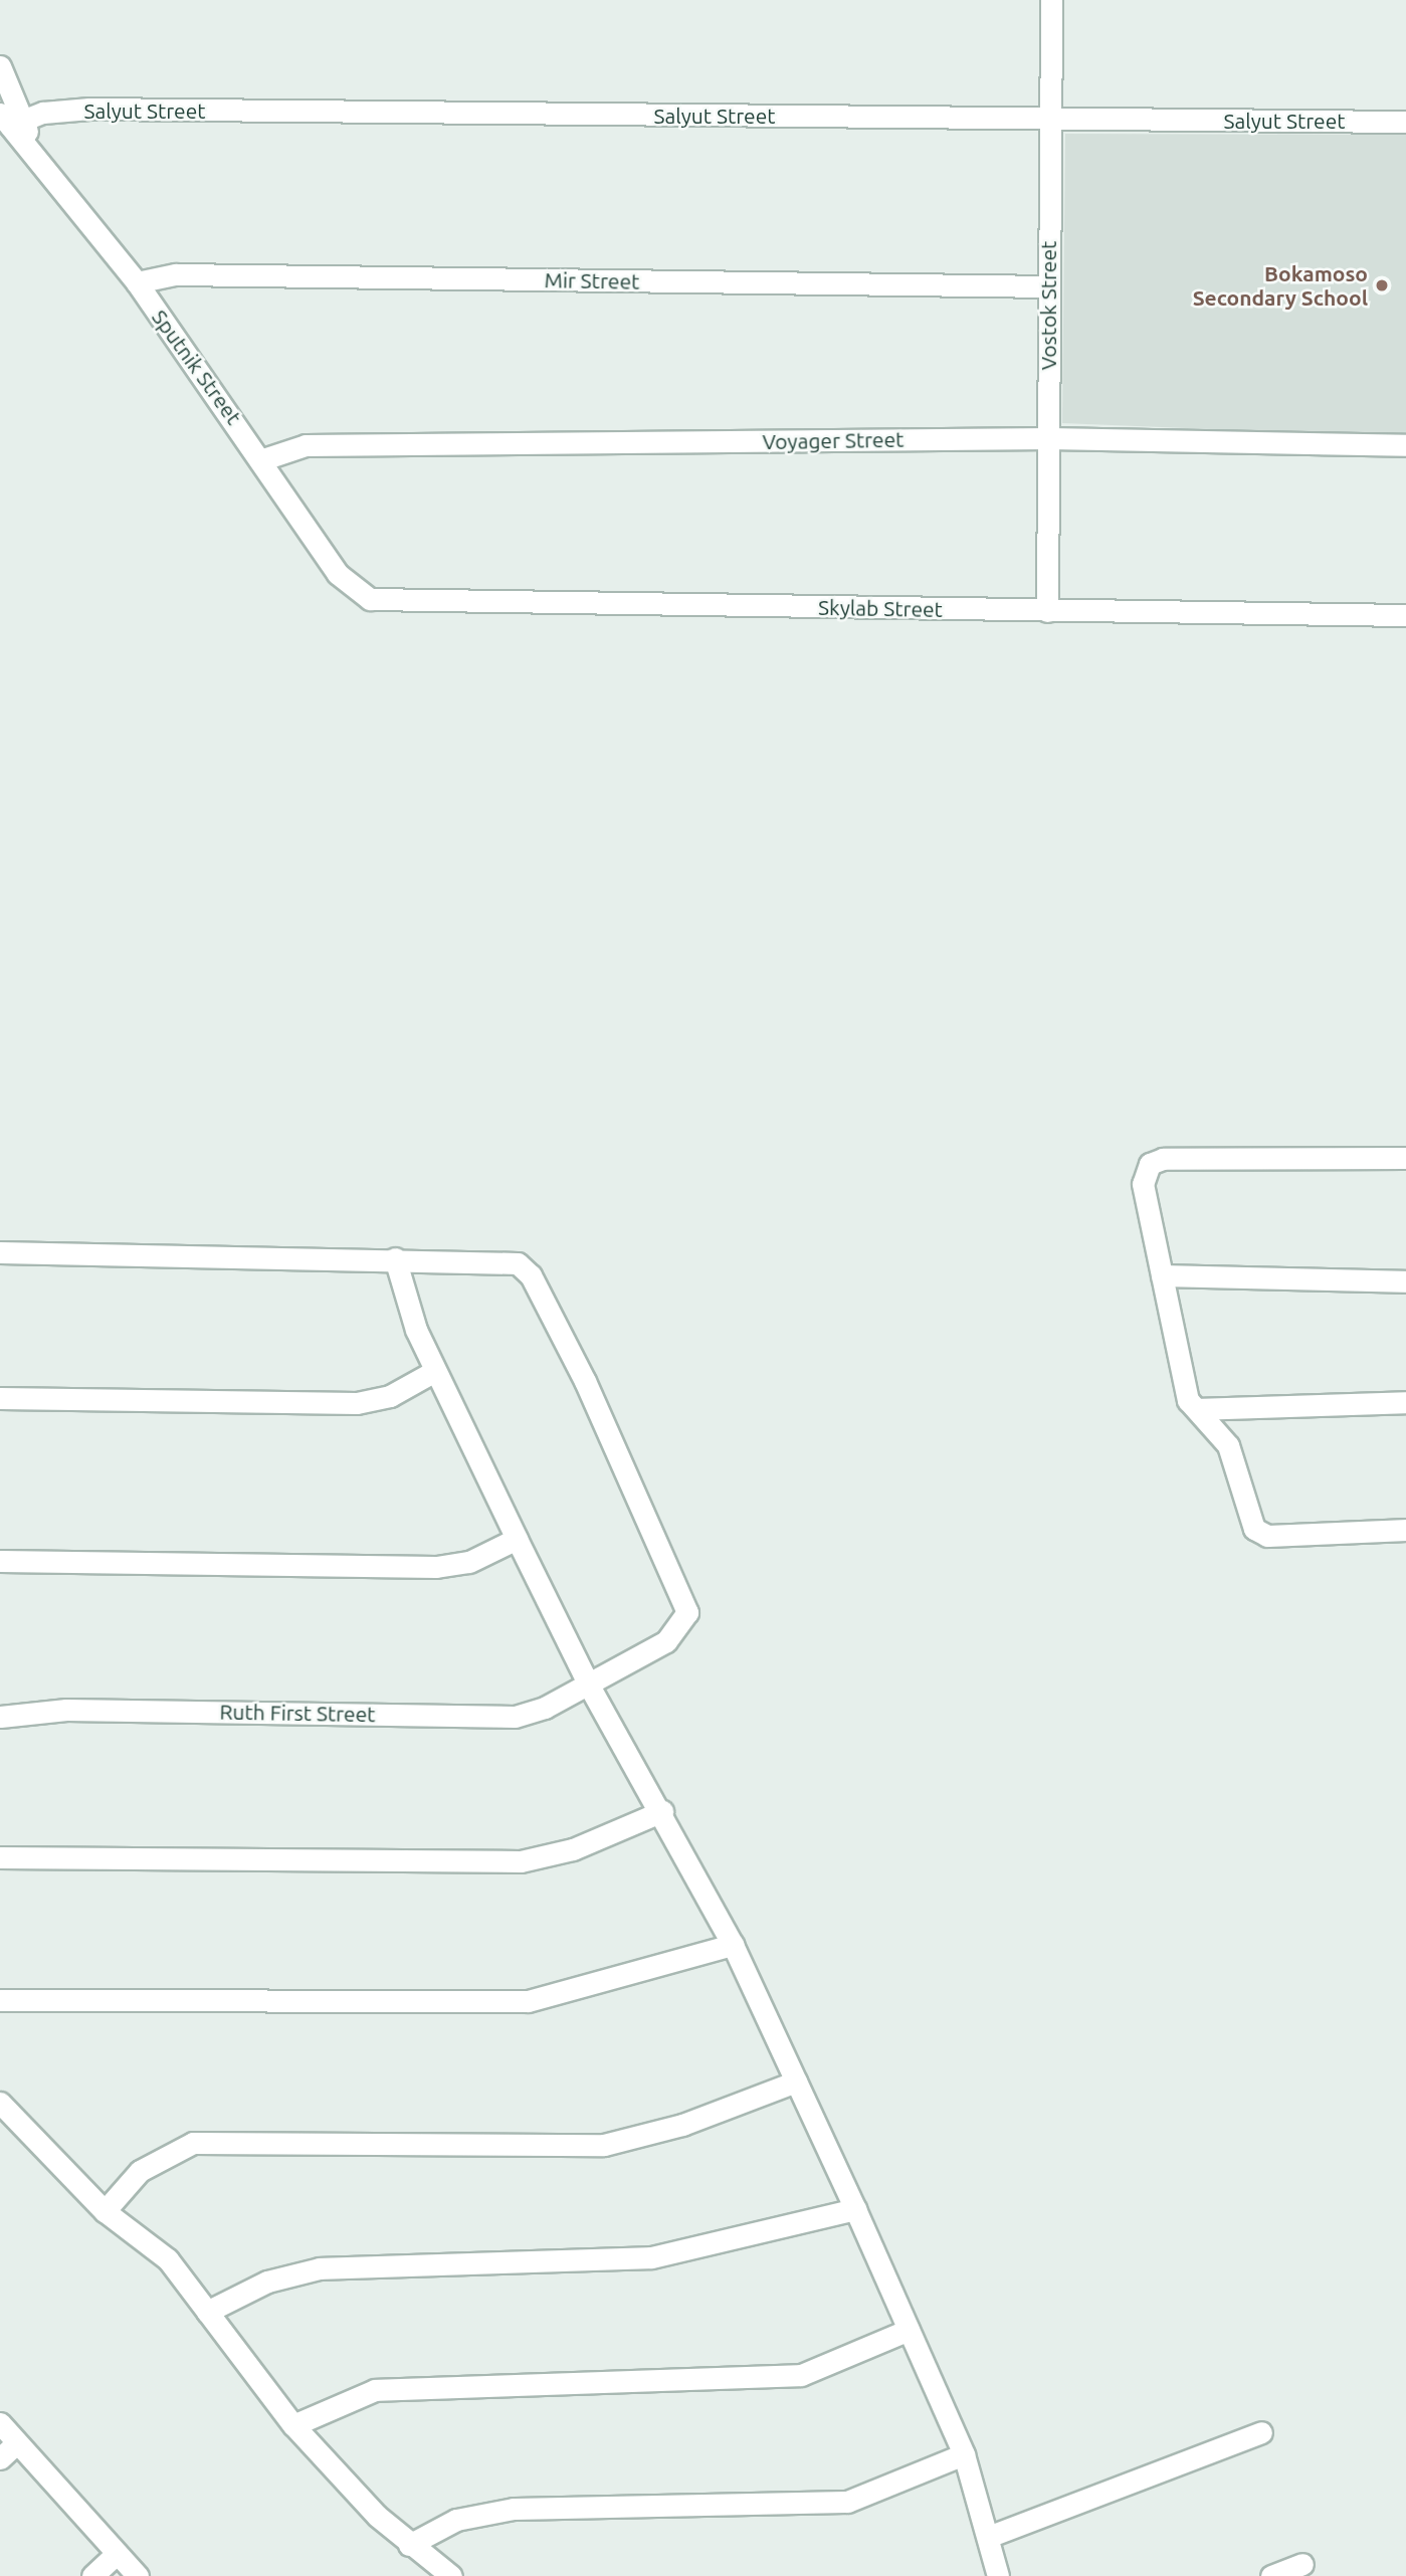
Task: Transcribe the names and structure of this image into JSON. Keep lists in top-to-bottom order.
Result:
{
  "streets": {
    "street": [
      "Salyut Street",
      "Mir Street",
      "Vostok Street",
      "Sputnik Street",
      "Voyager Street",
      "Skylab Street",
      "Ruth First Street"
    ]
  },
  "crossings": [
    ["Salyut Street", "Vostok Street"],
    ["Salyut Street", "Sputnik Street"],
    ["Mir Street", "Vostok Street"],
    ["Mir Street", "Sputnik Street"],
    ["Vostok Street", "Voyager Street"],
    ["Vostok Street", "Skylab Street"],
    ["Sputnik Street", "Voyager Street"],
    ["Sputnik Street", "Skylab Street"]
  ],
  "places": ["Bokamoso Secondary School"]
}
